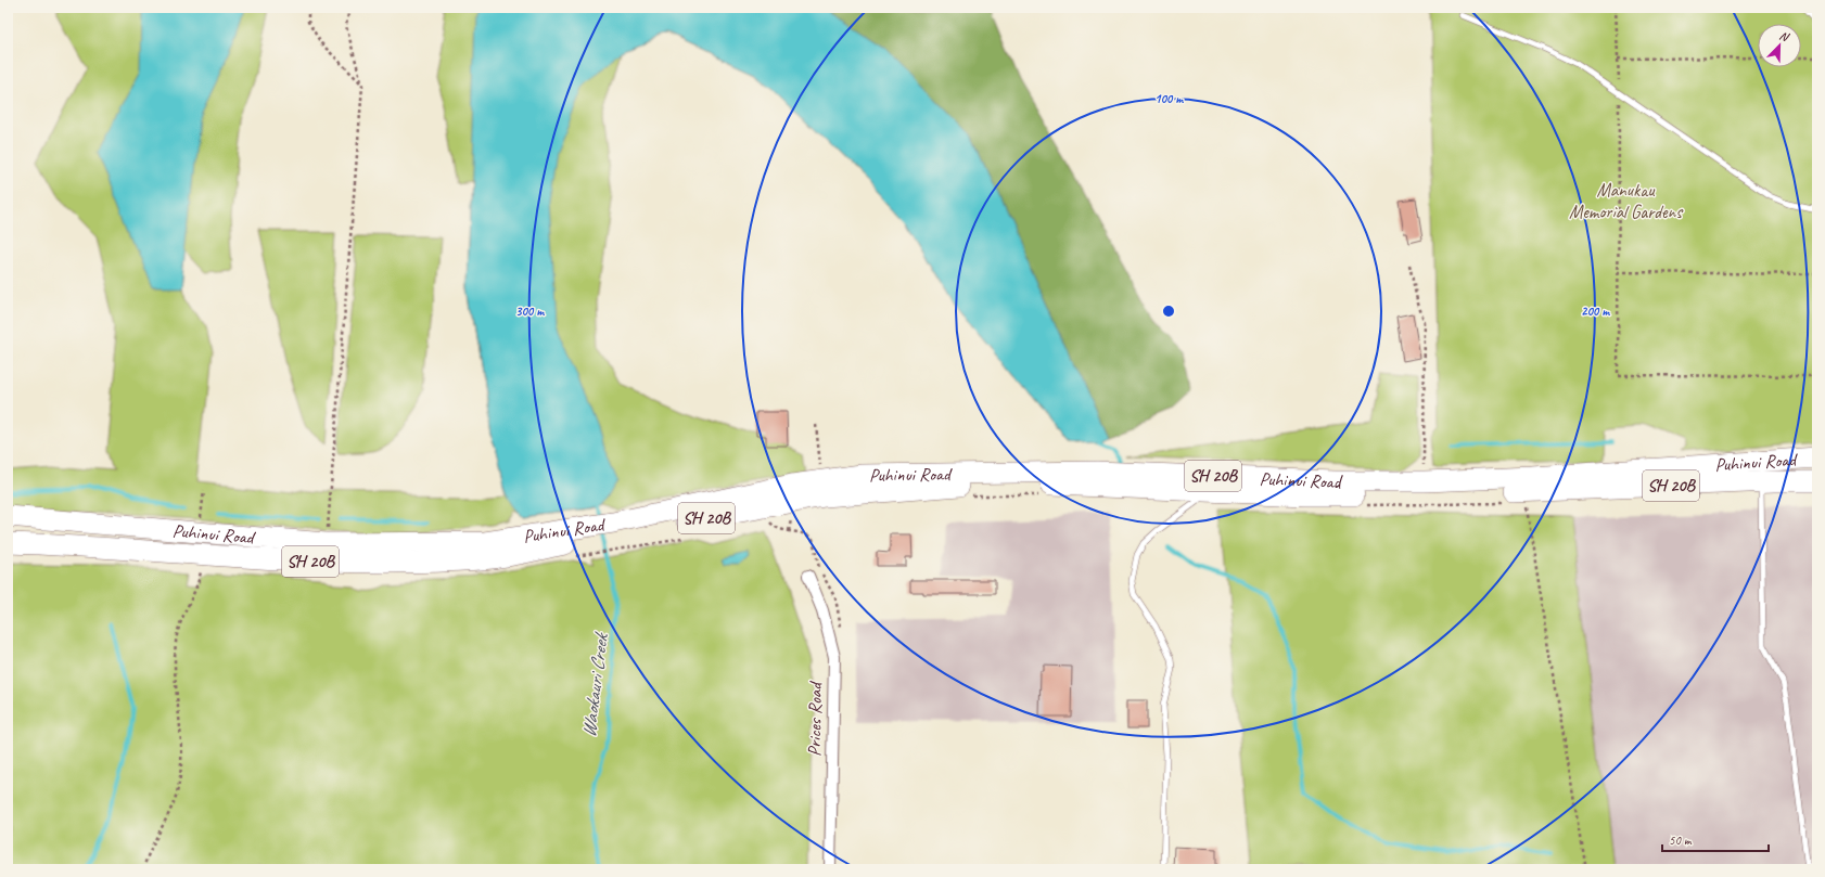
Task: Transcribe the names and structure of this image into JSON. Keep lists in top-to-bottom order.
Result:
{
  "streets": {
    "highway": ["Puhinui Road", "SH 20B"],
    "street": ["Prices Road"]
  },
  "water": ["Waokauri Creek"],
  "parks": ["Manukau Memorial Gardens"],
  "scale_bar": "50 m",
  "north": "top right",
  "rings": ["100 m", "200 m", "300 m"]
}
